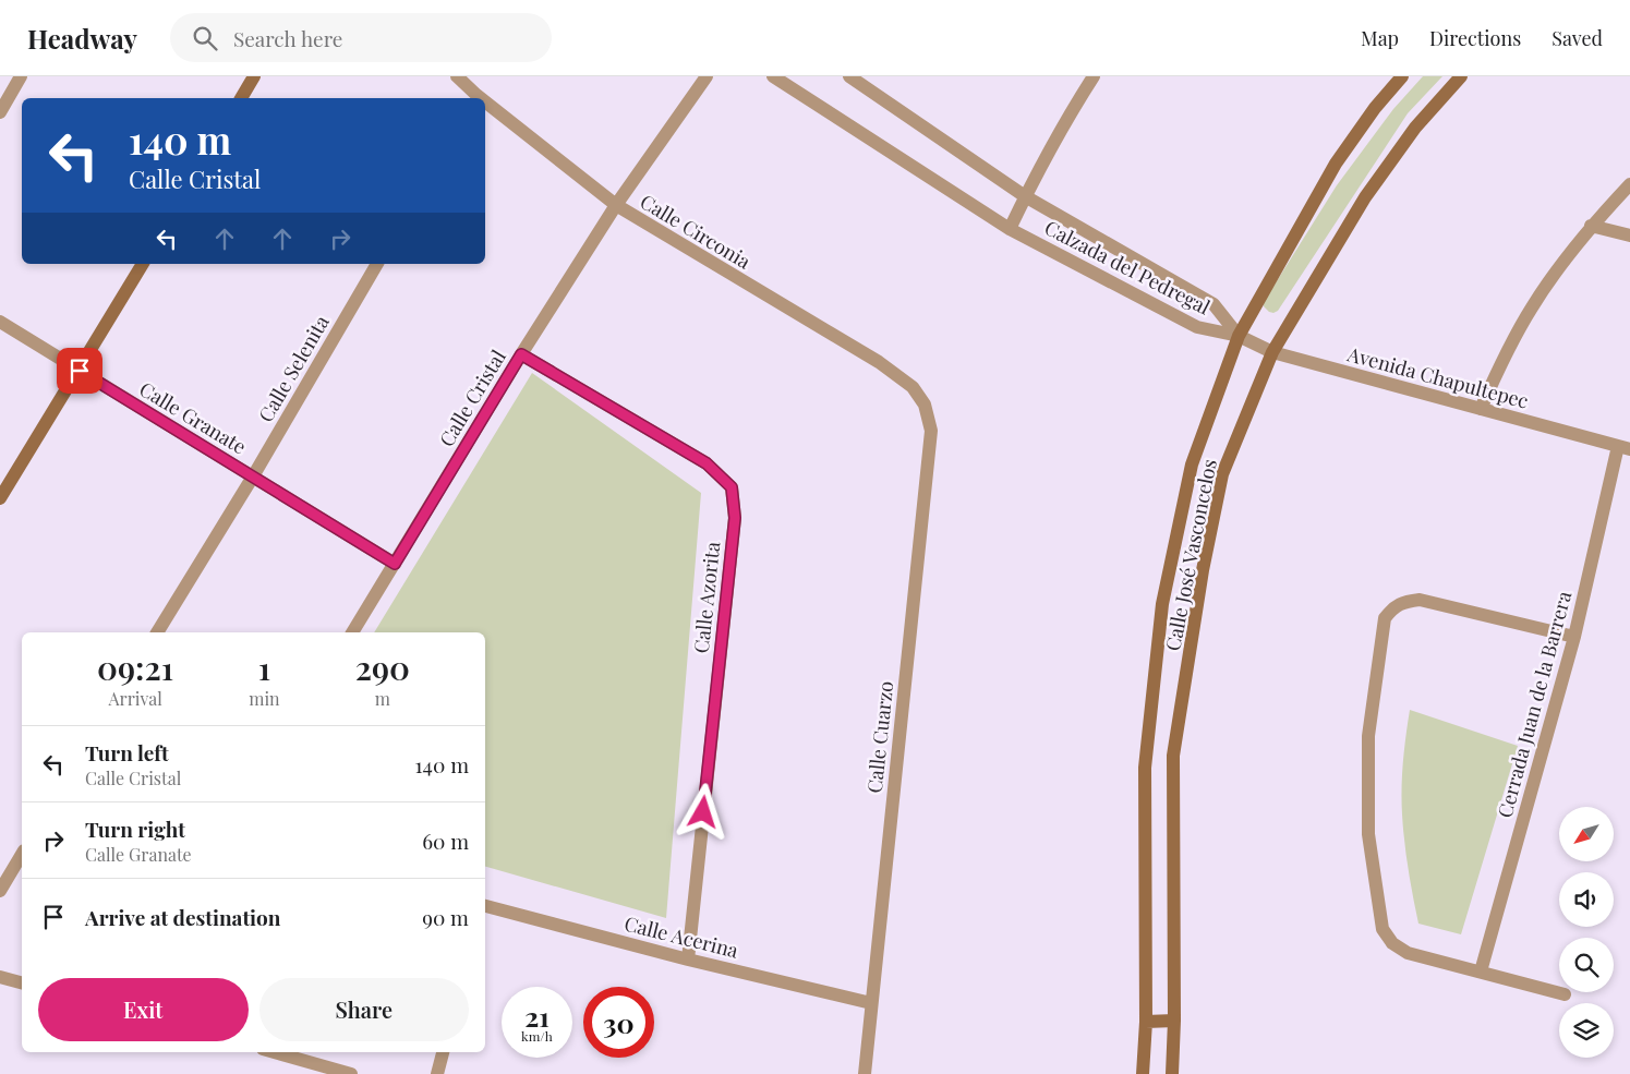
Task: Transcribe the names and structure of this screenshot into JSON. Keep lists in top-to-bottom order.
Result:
{
  "streets": {
    "street": [
      "Calle Circonia",
      "Calzada del Pedregal",
      "Calle Selenita",
      "Avenida Chapultepec",
      "Calle Cristal",
      "Calle Granate",
      "Calle José Vasconcelos",
      "Calle Azorita",
      "Cerrada Juan de la Barrera",
      "Calle Cuarzo",
      "Calle Acerina"
    ]
  },
  "crossings": [
    ["Calle Circonia", "Calle Cristal"],
    ["Calle Circonia", "Calle Cuarzo"],
    ["Calzada del Pedregal", "Avenida Chapultepec"],
    ["Calzada del Pedregal", "Calle José Vasconcelos"],
    ["Calle Selenita", "Calle Granate"],
    ["Avenida Chapultepec", "Calle José Vasconcelos"],
    ["Avenida Chapultepec", "Cerrada Juan de la Barrera"],
    ["Calle Cristal", "Calle Granate"],
    ["Calle Cristal", "Calle Azorita"],
    ["Calle Azorita", "Calle Acerina"],
    ["Calle Cuarzo", "Calle Acerina"]
  ],
  "north": "bottom left",
  "page": {
    "header": "Headway",
    "search": "Search here",
    "nav": ["Map", "Directions", "Saved"],
    "turn": ["140 m", "Calle Cristal"],
    "eta": [
      "09:21",
      "Arrival",
      "1",
      "min",
      "290",
      "m"
    ],
    "list": [
      {
        "name": "Turn left",
        "note": "Calle Cristal",
        "value": "140 m"
      },
      {
        "name": "Turn right",
        "note": "Calle Granate",
        "value": "60 m"
      },
      {
        "name": "Arrive at destination",
        "value": "90 m"
      }
    ],
    "buttons": ["Exit", "Share"],
    "speed": "21 km/h",
    "limit": "30"
  }
}
